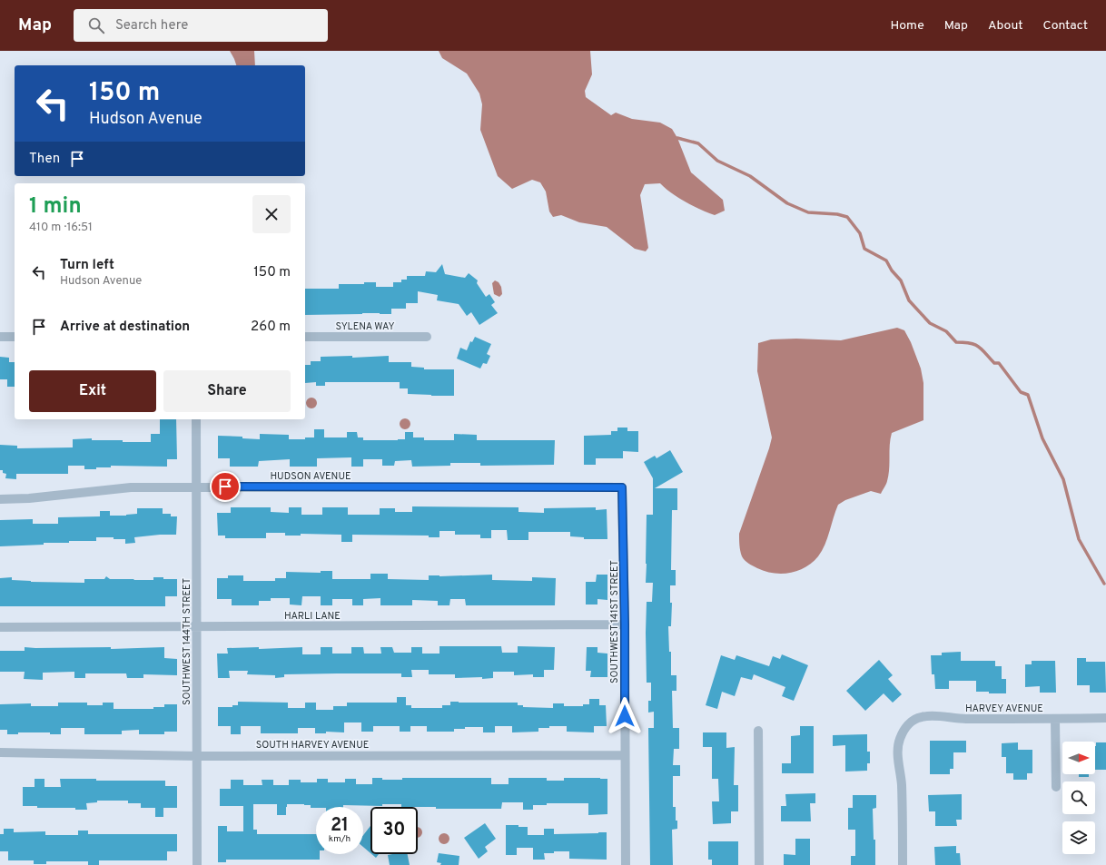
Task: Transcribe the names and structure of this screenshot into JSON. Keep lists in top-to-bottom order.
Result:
{
  "streets": {
    "street": [
      "SYLENA WAY",
      "HUDSON AVENUE",
      "HARLI LANE",
      "SOUTHWEST 141ST STREET",
      "SOUTHWEST 144TH STREET",
      "HARVEY AVENUE",
      "SOUTH HARVEY AVENUE"
    ]
  },
  "crossings": [
    ["HUDSON AVENUE", "SOUTHWEST 141ST STREET"],
    ["HUDSON AVENUE", "SOUTHWEST 144TH STREET"],
    ["HARLI LANE", "SOUTHWEST 141ST STREET"],
    ["HARLI LANE", "SOUTHWEST 144TH STREET"],
    ["SOUTHWEST 141ST STREET", "SOUTH HARVEY AVENUE"],
    ["SOUTHWEST 144TH STREET", "SOUTH HARVEY AVENUE"]
  ],
  "north": "right",
  "page": {
    "header": "Map",
    "search": "Search here",
    "nav": [
      "Home",
      "Map",
      "About",
      "Contact"
    ],
    "turn": ["150 m", "Hudson Avenue"],
    "then": "Then",
    "heading": ["1 min", "410 m · 16:51"],
    "list": [
      {
        "name": "Turn left",
        "note": "Hudson Avenue",
        "value": "150 m"
      },
      {
        "name": "Arrive at destination",
        "value": "260 m"
      }
    ],
    "buttons": ["Exit", "Share"],
    "speed": "21 km/h",
    "limit": "30"
  }
}
